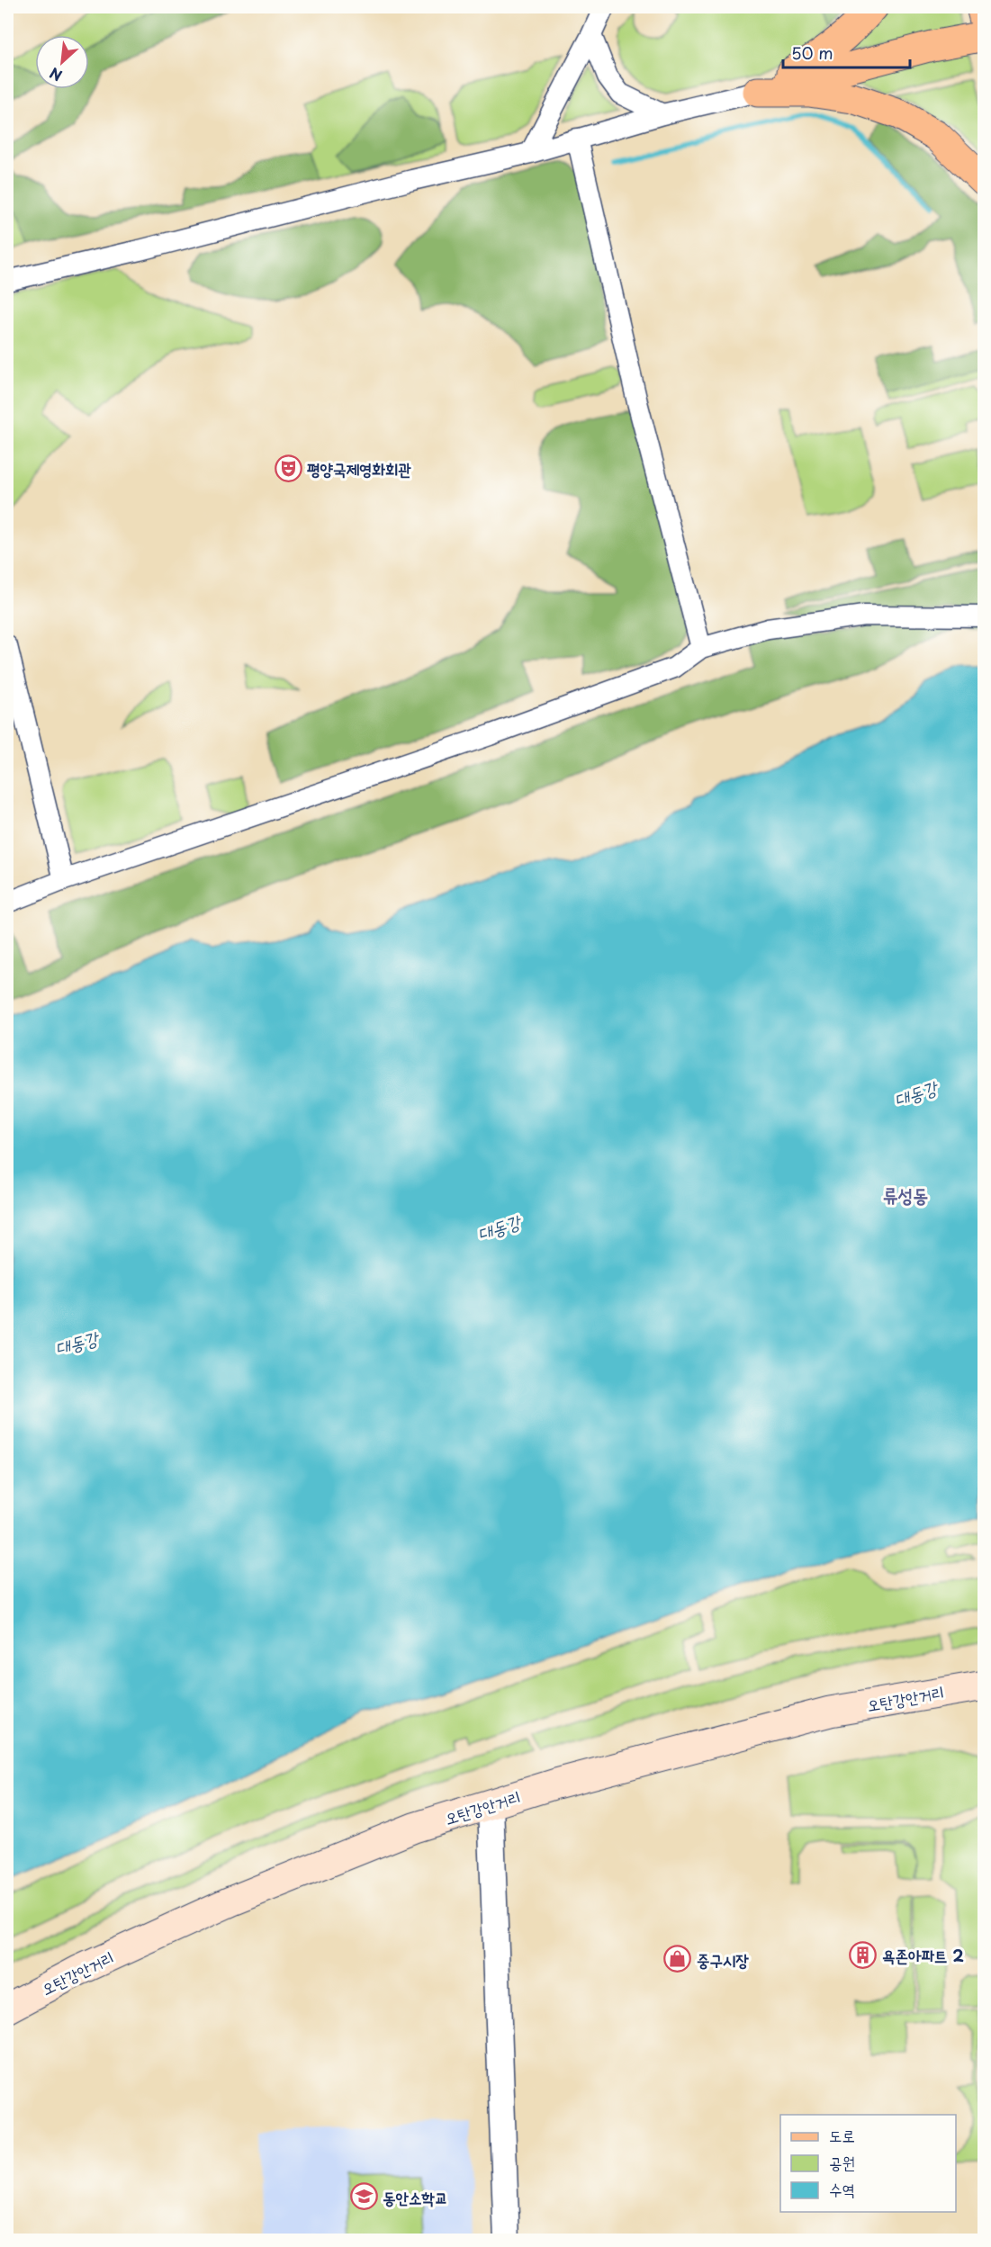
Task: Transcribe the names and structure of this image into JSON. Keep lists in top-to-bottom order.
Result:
{
  "streets": {
    "main road": ["오탄강안거리"]
  },
  "districts": ["류성동"],
  "water": ["대동강"],
  "places": {
    "theatre": ["평양국제영화회관"],
    "building": ["욕존아파트 2"],
    "shop": ["중구시장"],
    "school or university": ["동안소학교"]
  },
  "legend": ["도로", "공원", "수역"],
  "scale_bar": "50 m",
  "north": "bottom left"
}
